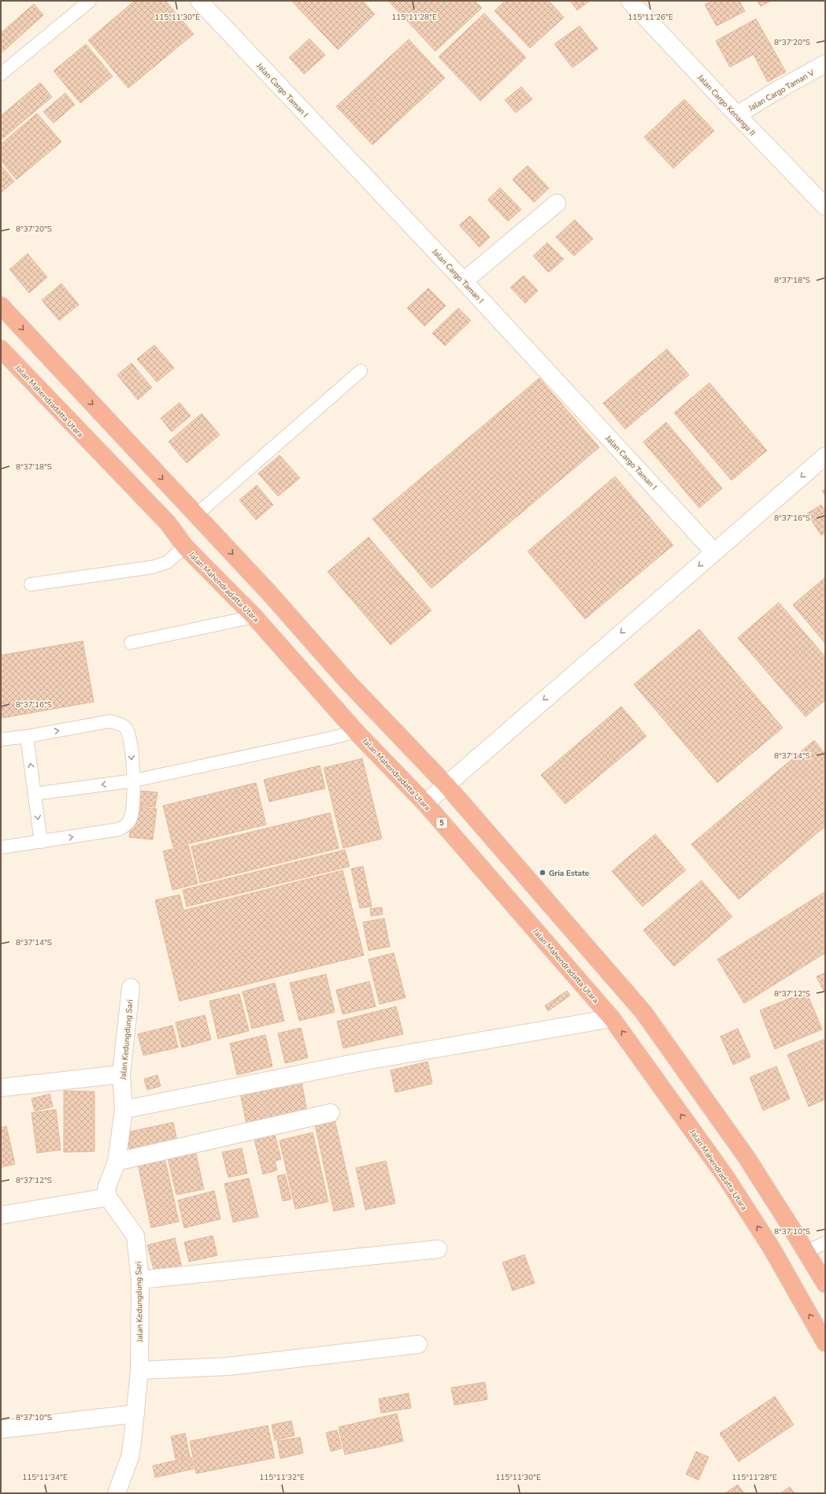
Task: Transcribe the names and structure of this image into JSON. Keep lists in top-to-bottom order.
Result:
{
  "streets": {
    "highway": ["Jalan Mahendradatta Utara", "5"],
    "street": [
      "Jalan Cargo Taman I",
      "Jalan Cargo Taman V",
      "Jalan Cargo Kenanga II",
      "Jalan Kedungdung Sari"
    ]
  },
  "crossings": [
    ["Jalan Cargo Taman V", "Jalan Cargo Kenanga II"]
  ],
  "places": ["Gria Estate"],
  "coordinates": [
    "115°11'30\"E",
    "115°11'28\"E",
    "115°11'26\"E",
    "8°37'20\"S",
    "8°37'18\"S",
    "8°37'16\"S",
    "8°37'14\"S",
    "8°37'12\"S",
    "8°37'10\"S",
    "115°11'34\"E",
    "115°11'32\"E"
  ]
}
